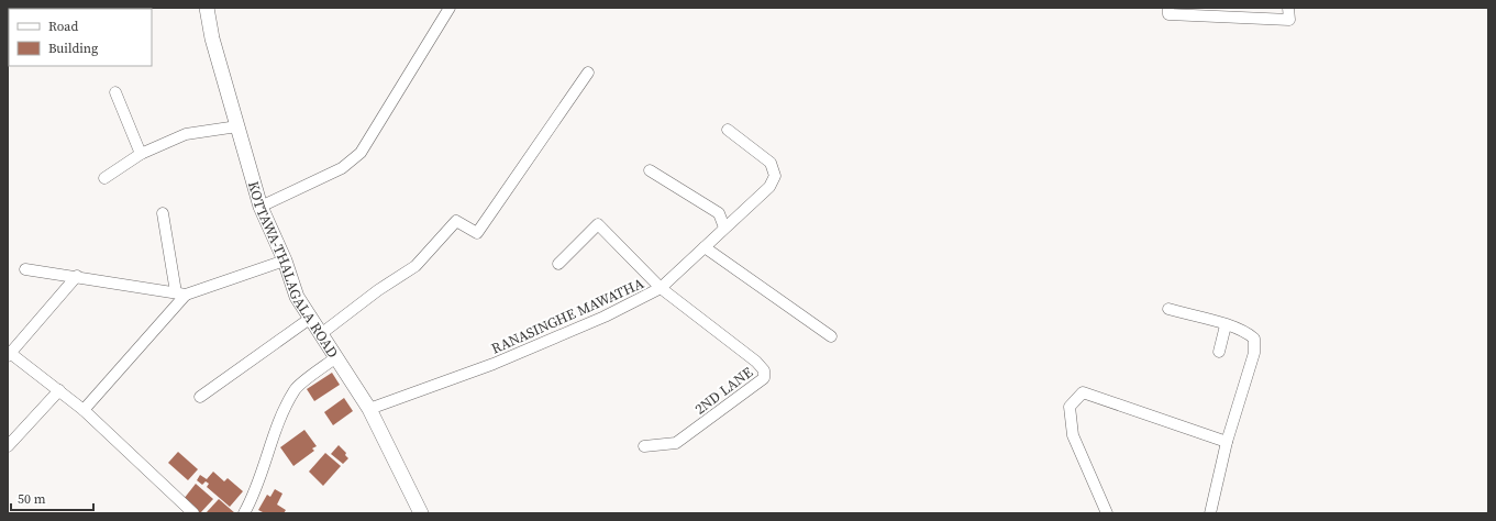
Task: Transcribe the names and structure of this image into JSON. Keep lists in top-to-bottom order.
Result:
{
  "streets": {
    "main road": ["KOTTAWA-THALAGALA ROAD"],
    "street": ["RANASINGHE MAWATHA", "2ND LANE"]
  },
  "crossings": [
    ["KOTTAWA-THALAGALA ROAD", "RANASINGHE MAWATHA"],
    ["RANASINGHE MAWATHA", "2ND LANE"]
  ],
  "legend": ["Road", "Building"],
  "scale_bar": "50 m"
}
